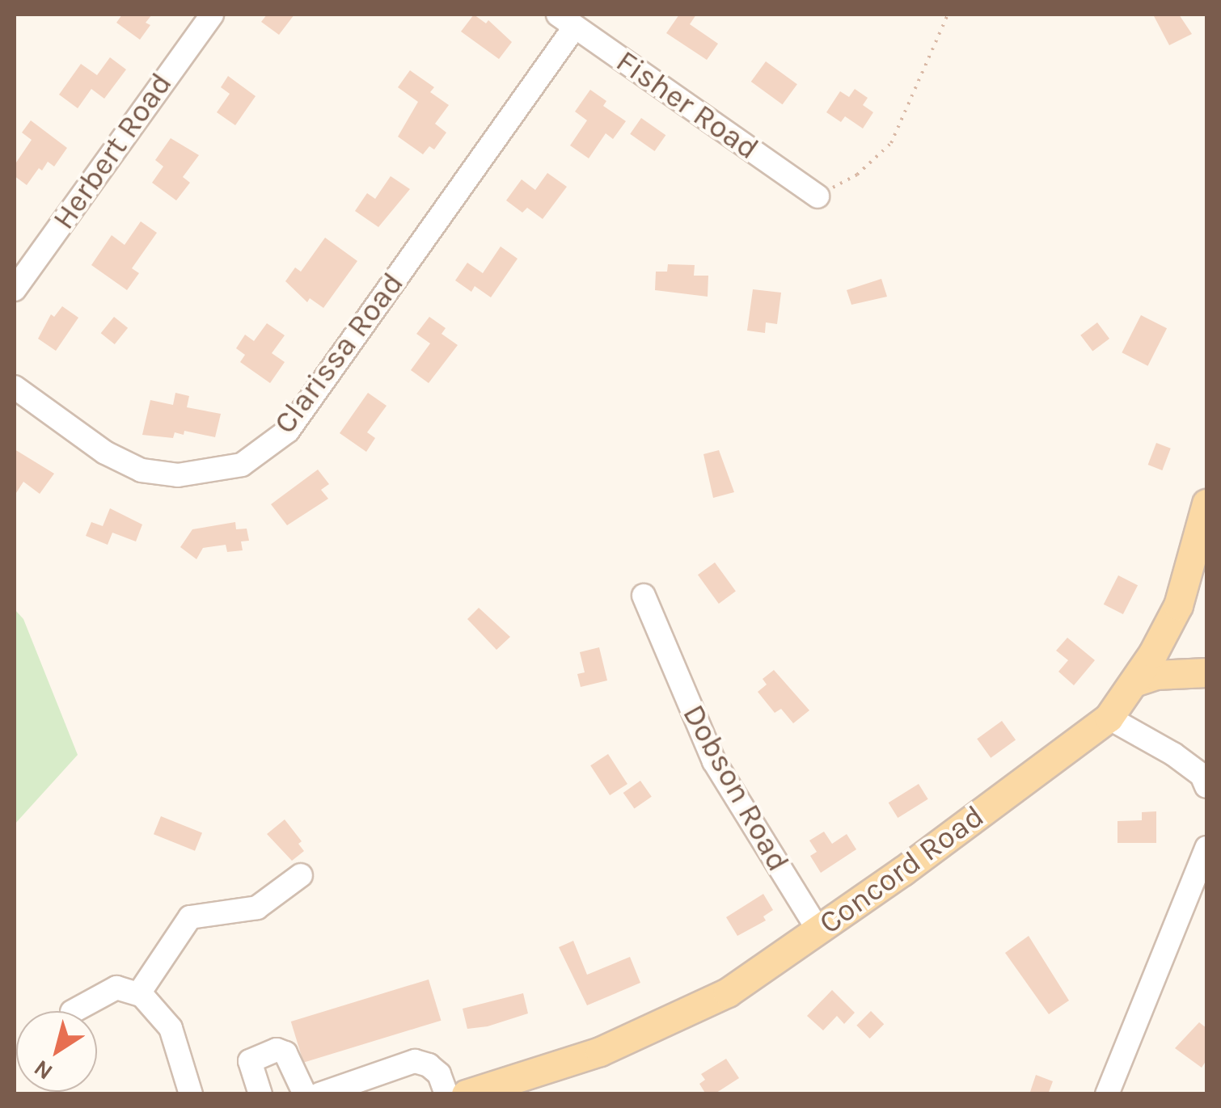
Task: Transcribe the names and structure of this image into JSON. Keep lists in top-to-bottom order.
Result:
{
  "streets": {
    "main road": ["Concord Road"],
    "street": [
      "Fisher Road",
      "Herbert Road",
      "Clarissa Road",
      "Dobson Road"
    ]
  },
  "crossings": [
    ["Fisher Road", "Clarissa Road"],
    ["Dobson Road", "Concord Road"]
  ],
  "north": "bottom left"
}
